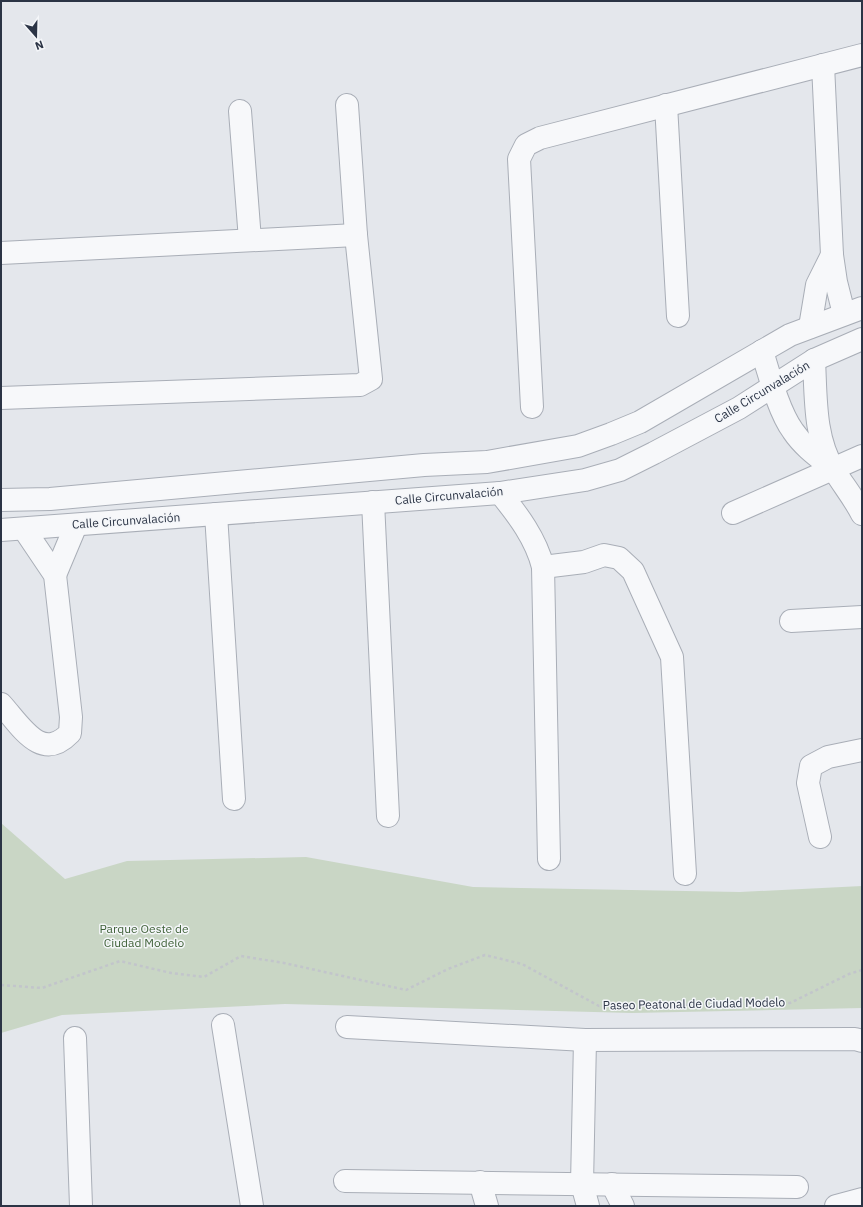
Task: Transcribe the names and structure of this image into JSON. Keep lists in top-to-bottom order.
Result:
{
  "streets": {
    "street": ["Calle Circunvalación"],
    "path": ["Paseo Peatonal de Ciudad Modelo"]
  },
  "parks": ["Parque Oeste de Ciudad Modelo"],
  "north": "bottom"
}
